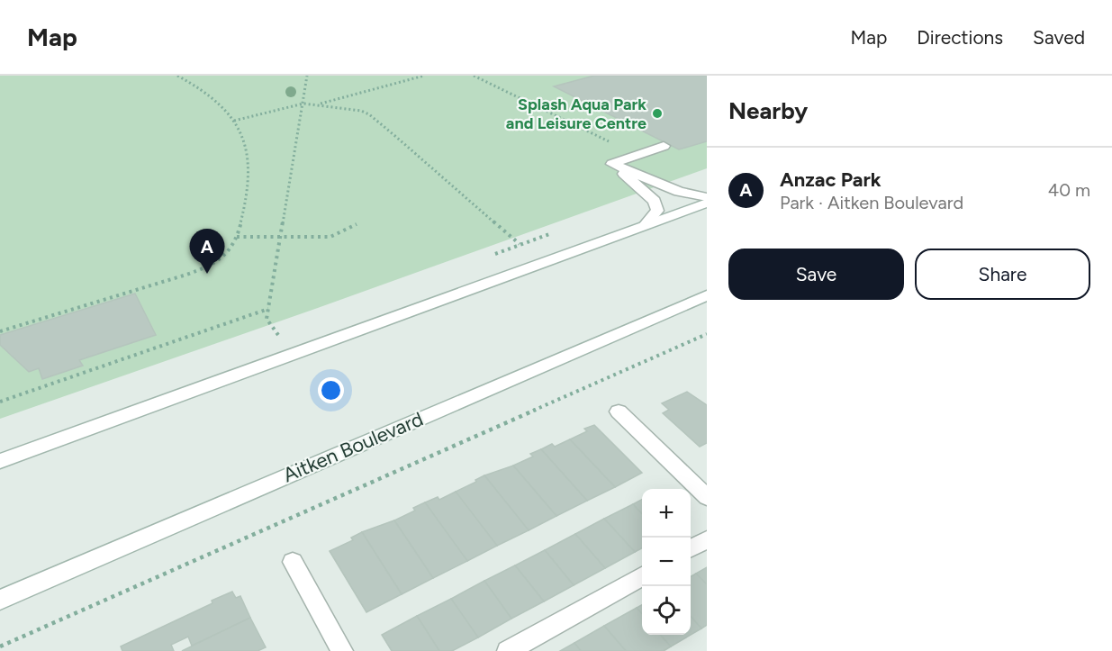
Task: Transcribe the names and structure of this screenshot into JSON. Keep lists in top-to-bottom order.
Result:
{
  "streets": {
    "main road": ["Aitken Boulevard"]
  },
  "places": ["Splash Aqua Park and Leisure Centre"],
  "page": {
    "header": "Map",
    "nav": ["Map", "Directions", "Saved"],
    "heading": "Nearby",
    "list": [
      {
        "mark": "A",
        "name": "Anzac Park",
        "note": "Park · Aitken Boulevard",
        "value": "40 m"
      }
    ],
    "pins": "A",
    "buttons": ["Save", "Share"],
    "map_buttons": ["+", "−"]
  }
}
